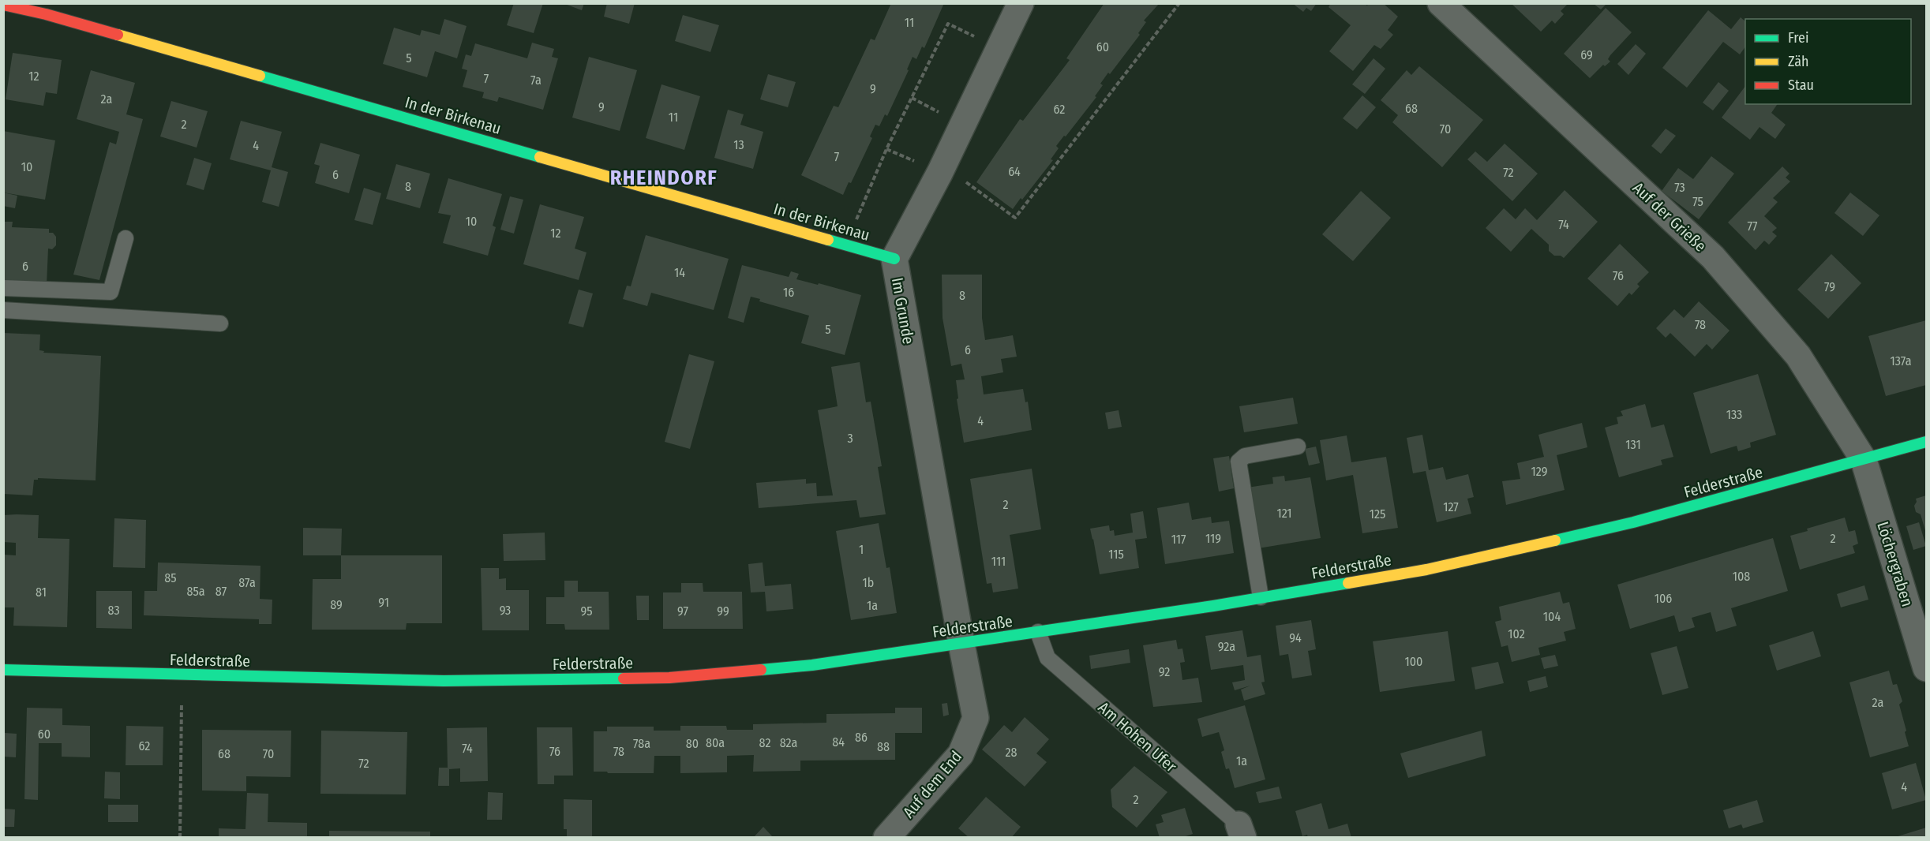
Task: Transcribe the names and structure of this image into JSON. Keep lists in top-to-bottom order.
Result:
{
  "streets": {
    "street": [
      "In der Birkenau",
      "Auf der Grieße",
      "Im Grunde",
      "Felderstraße",
      "Löchergraben",
      "Auf dem End"
    ],
    "lane": ["Am Hohen Ufer"]
  },
  "crossings": [
    ["In der Birkenau", "Im Grunde"],
    ["Auf der Grieße", "Felderstraße"],
    ["Auf der Grieße", "Löchergraben"],
    ["Im Grunde", "Felderstraße"],
    ["Im Grunde", "Auf dem End"],
    ["Felderstraße", "Löchergraben"],
    ["Felderstraße", "Am Hohen Ufer"],
    ["Felderstraße", "Auf dem End"]
  ],
  "districts": ["RHEINDORF"],
  "house_numbers": [
    "11",
    "60",
    "69",
    "5",
    "12",
    "7",
    "7a",
    "9",
    "2a",
    "9",
    "68",
    "62",
    "11",
    "2",
    "70",
    "13",
    "4",
    "7",
    "10",
    "64",
    "72",
    "6",
    "8",
    "73",
    "75",
    "10",
    "74",
    "77",
    "12",
    "6",
    "14",
    "76",
    "79",
    "16",
    "8",
    "78",
    "5",
    "6",
    "137a",
    "133",
    "4",
    "3",
    "131",
    "129",
    "2",
    "127",
    "121",
    "125",
    "119",
    "2",
    "117",
    "1",
    "115",
    "111",
    "108",
    "85",
    "87a",
    "1b",
    "85a",
    "87",
    "81",
    "106",
    "91",
    "89",
    "1a",
    "83",
    "93",
    "95",
    "97",
    "99",
    "104",
    "102",
    "94",
    "92a",
    "100",
    "92",
    "2a",
    "60",
    "86",
    "84",
    "80a",
    "82",
    "82a",
    "78a",
    "80",
    "62",
    "88",
    "74",
    "76",
    "78",
    "28",
    "68",
    "70",
    "1a",
    "72",
    "4",
    "2"
  ],
  "legend": ["Frei", "Zäh", "Stau"]
}
